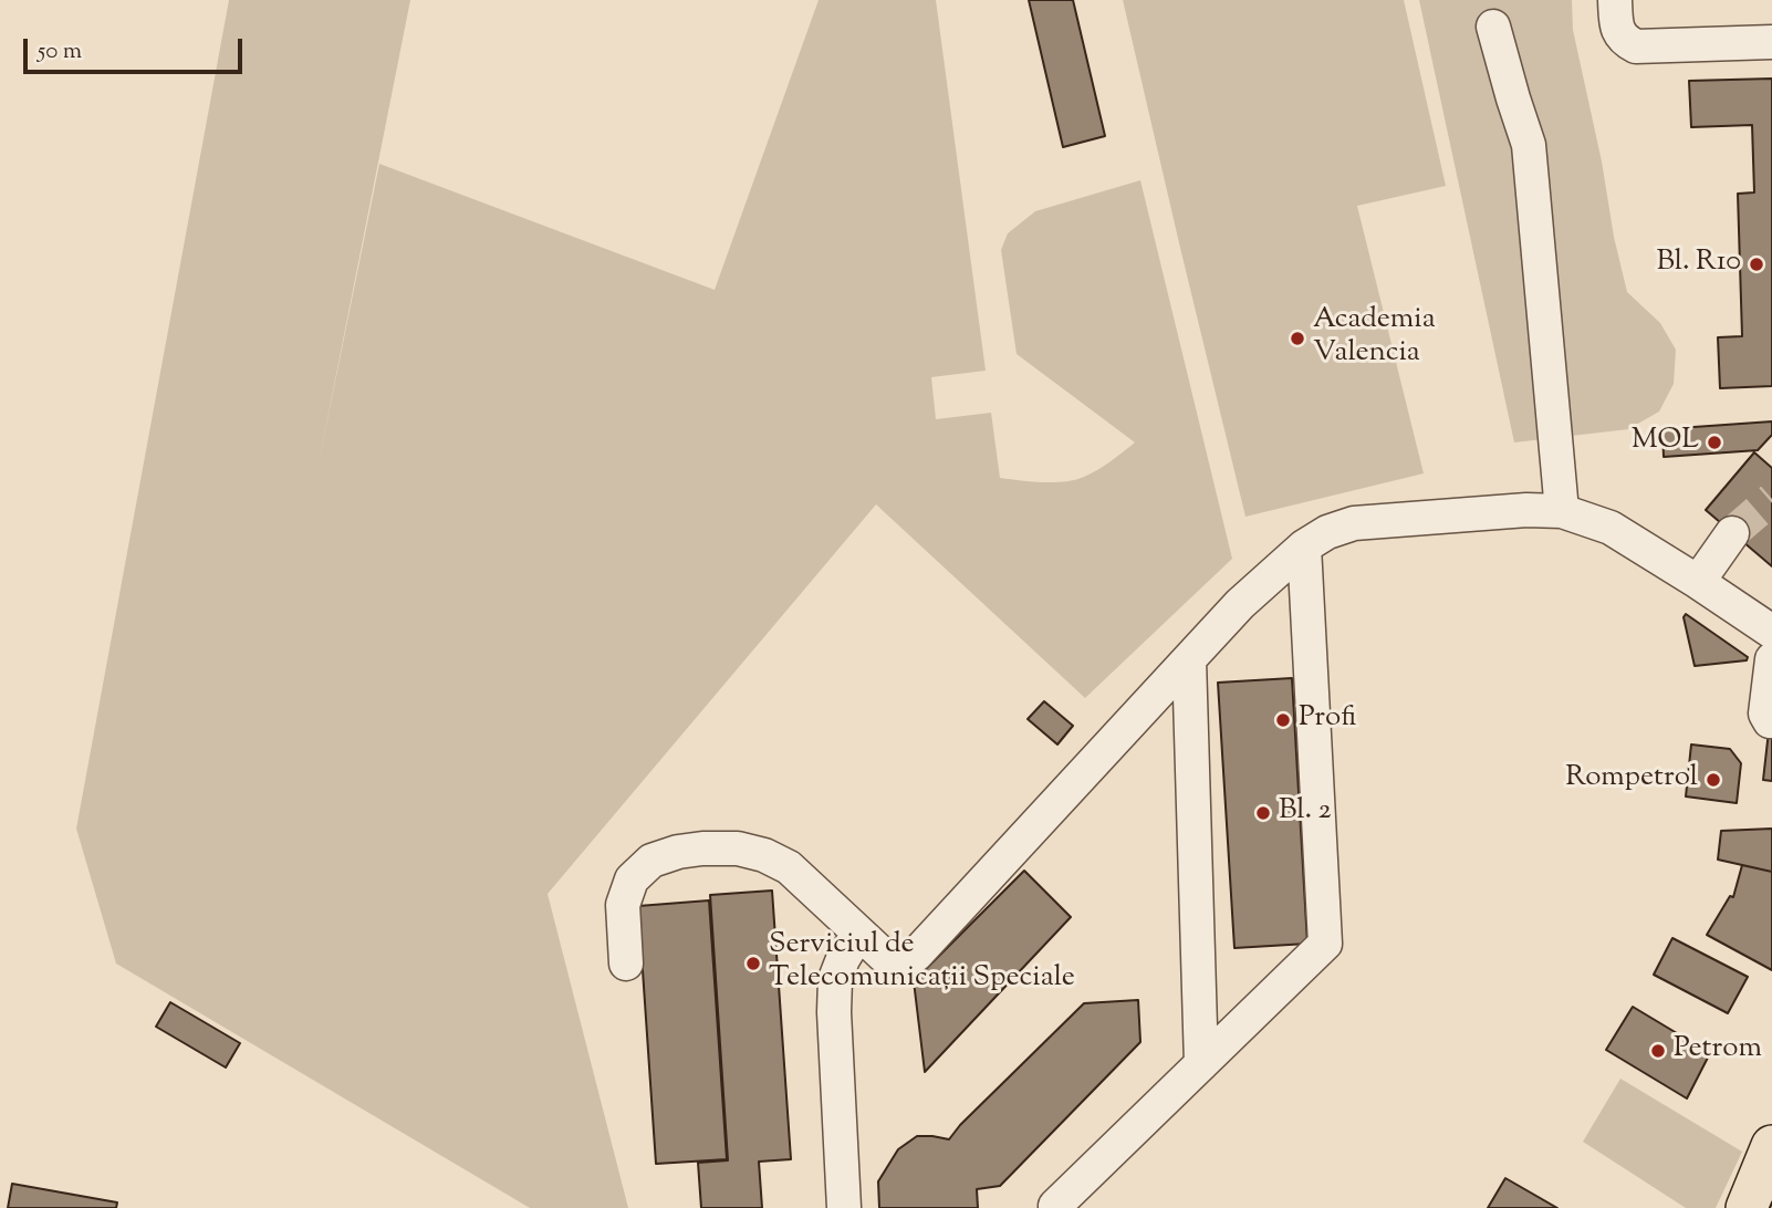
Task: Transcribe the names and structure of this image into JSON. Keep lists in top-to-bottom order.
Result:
{
  "places": [
    "Bl. R10",
    "Academia Valencia",
    "MOL",
    "Profi",
    "Rompetrol",
    "Bl. 2",
    "Serviciul de Telecomunicații Speciale",
    "Petrom"
  ],
  "scale_bar": "50 m"
}
